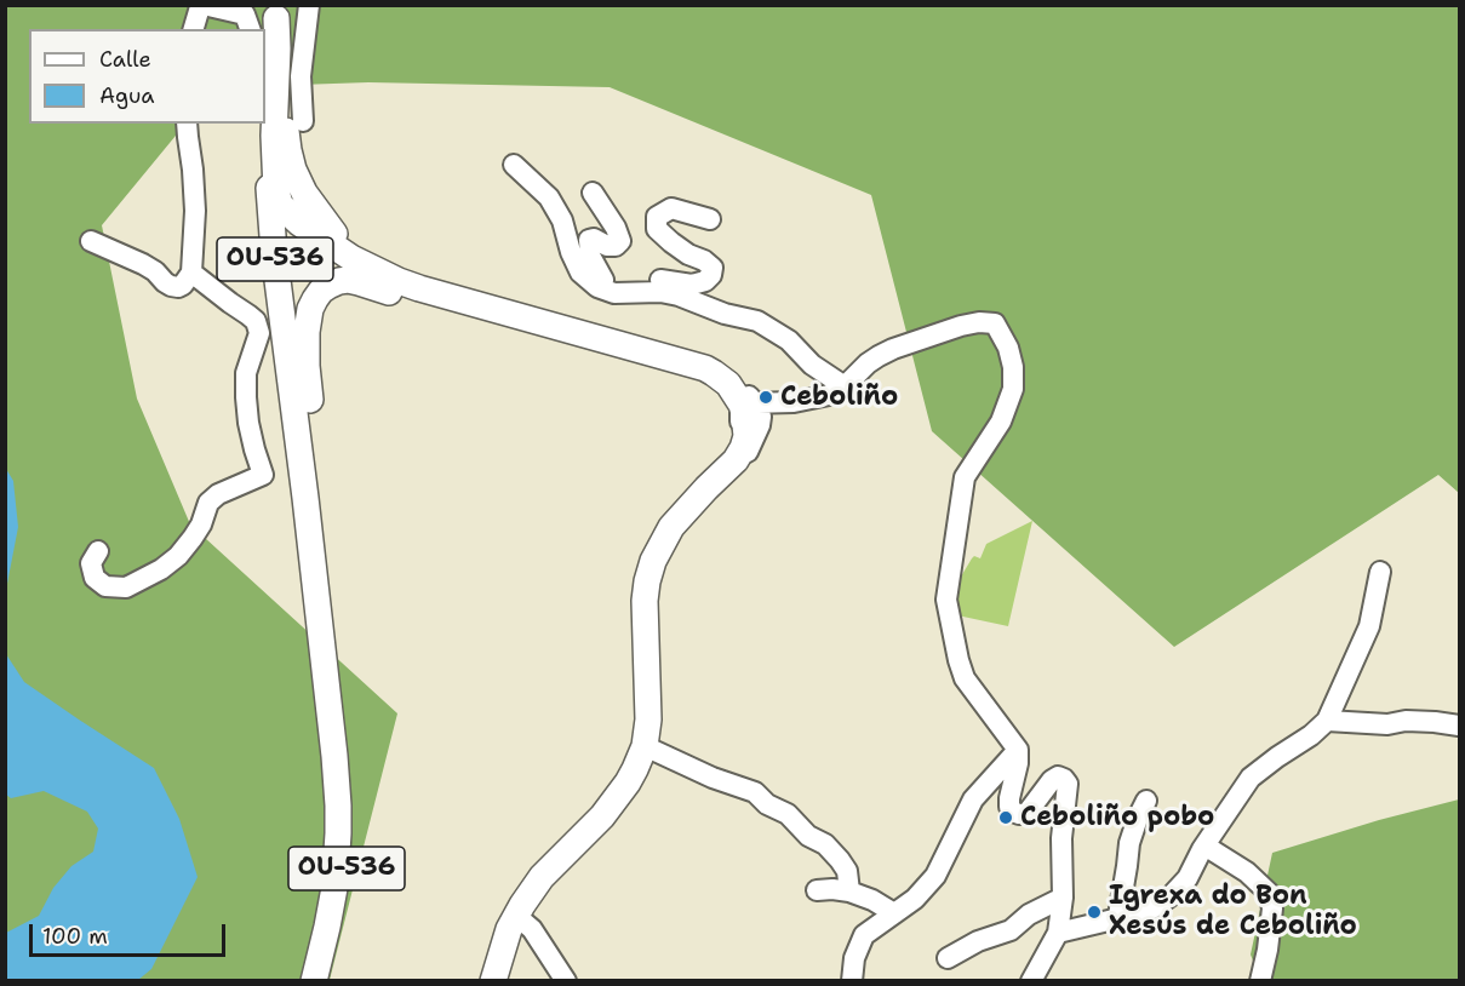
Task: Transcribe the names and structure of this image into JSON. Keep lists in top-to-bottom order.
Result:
{
  "streets": {
    "main road": ["OU-536"]
  },
  "places": ["Ceboliño", "Ceboliño pobo", "Igrexa do Bon Xesús de Ceboliño"],
  "legend": ["Calle", "Agua"],
  "scale_bar": "100 m"
}
